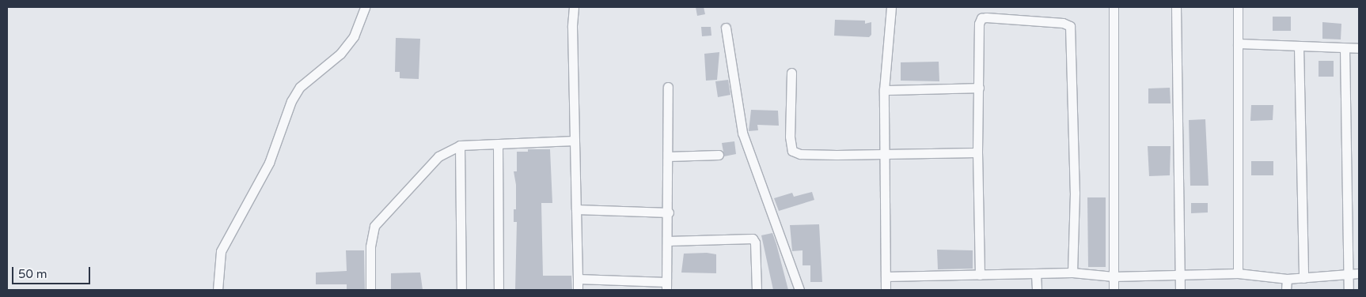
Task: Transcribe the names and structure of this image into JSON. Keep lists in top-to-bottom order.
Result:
{
  "scale_bar": "50 m"
}
